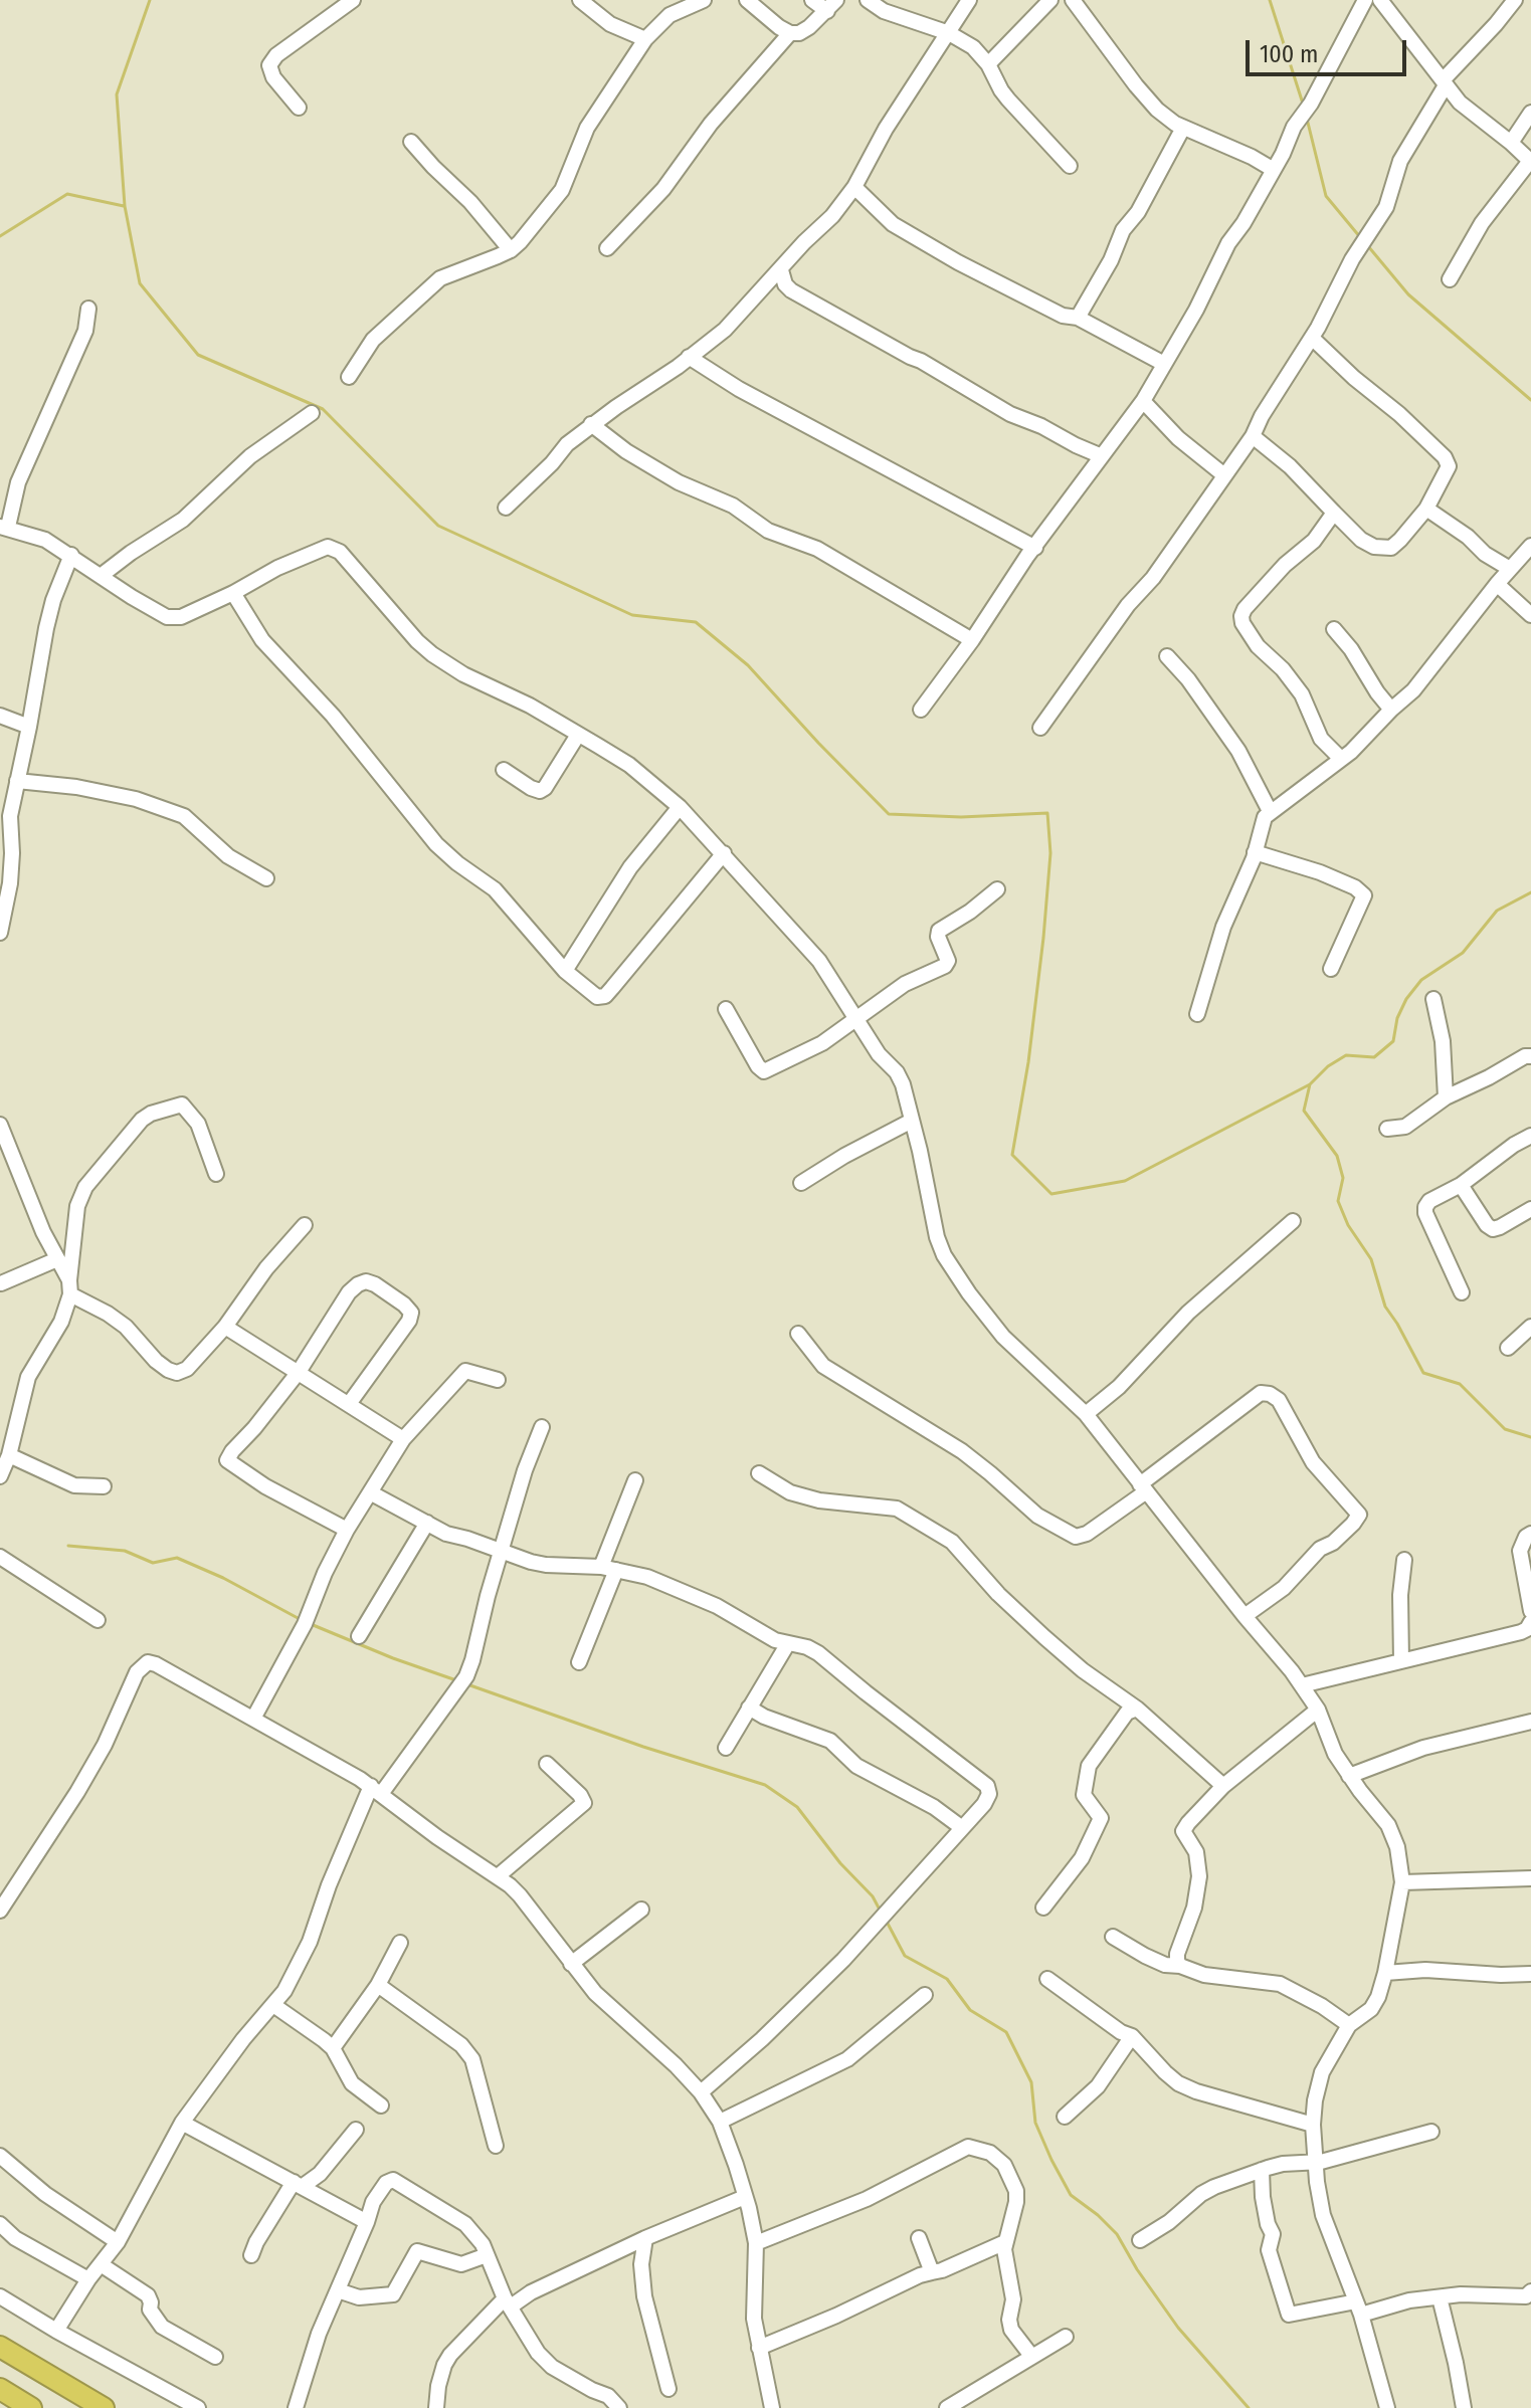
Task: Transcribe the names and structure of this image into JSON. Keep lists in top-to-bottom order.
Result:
{
  "scale_bar": "100 m"
}
